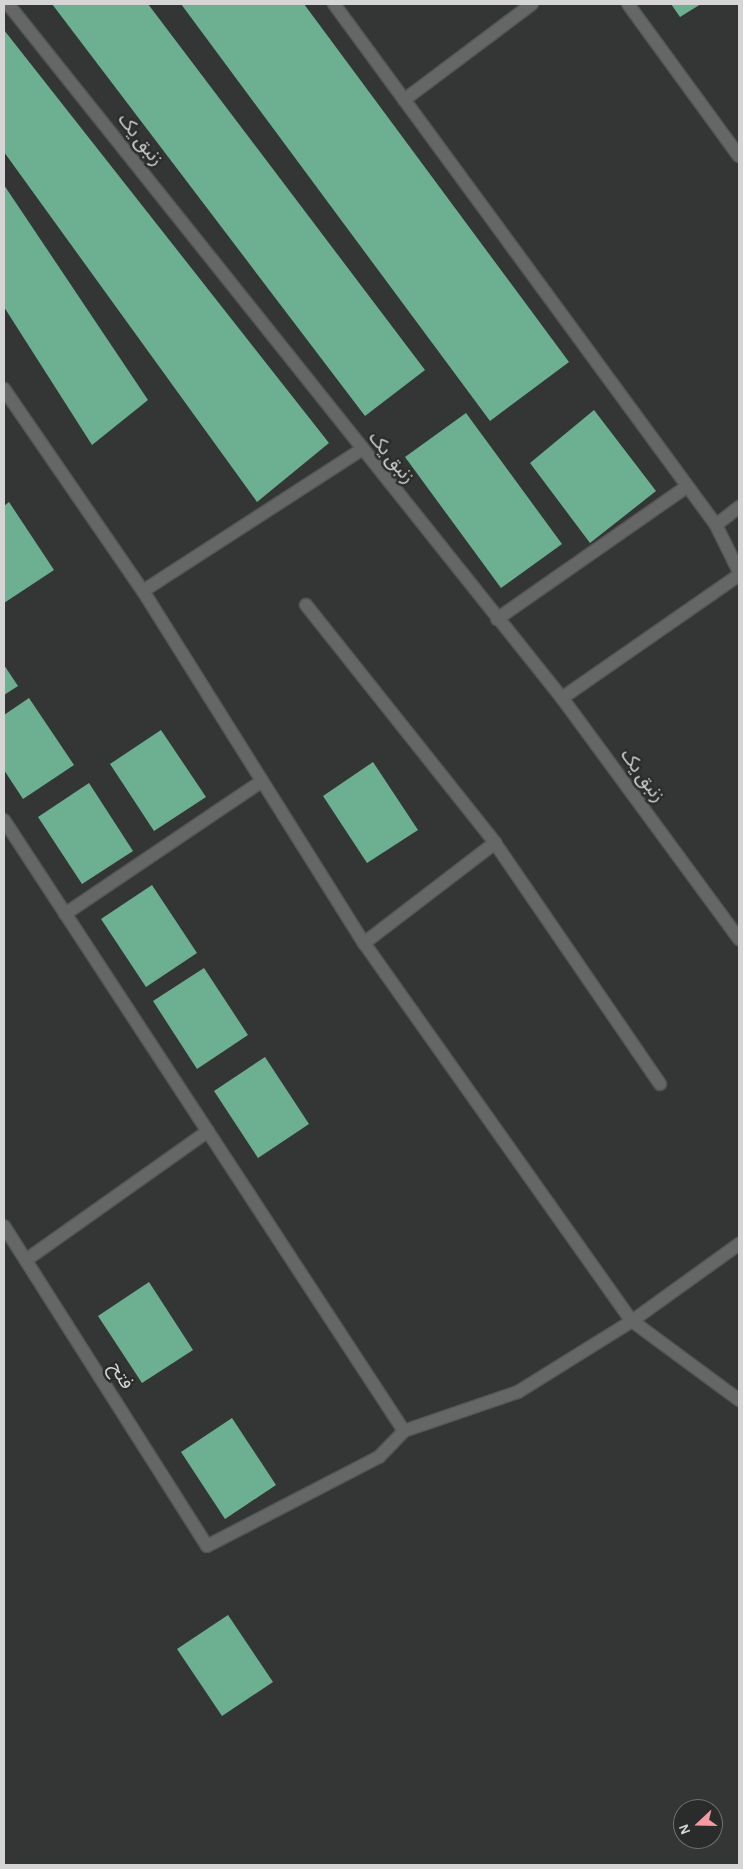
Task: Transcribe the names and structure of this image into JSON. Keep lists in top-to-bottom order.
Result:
{
  "streets": {
    "street": ["زنبق یک", "فتح"]
  },
  "north": "left"
}
